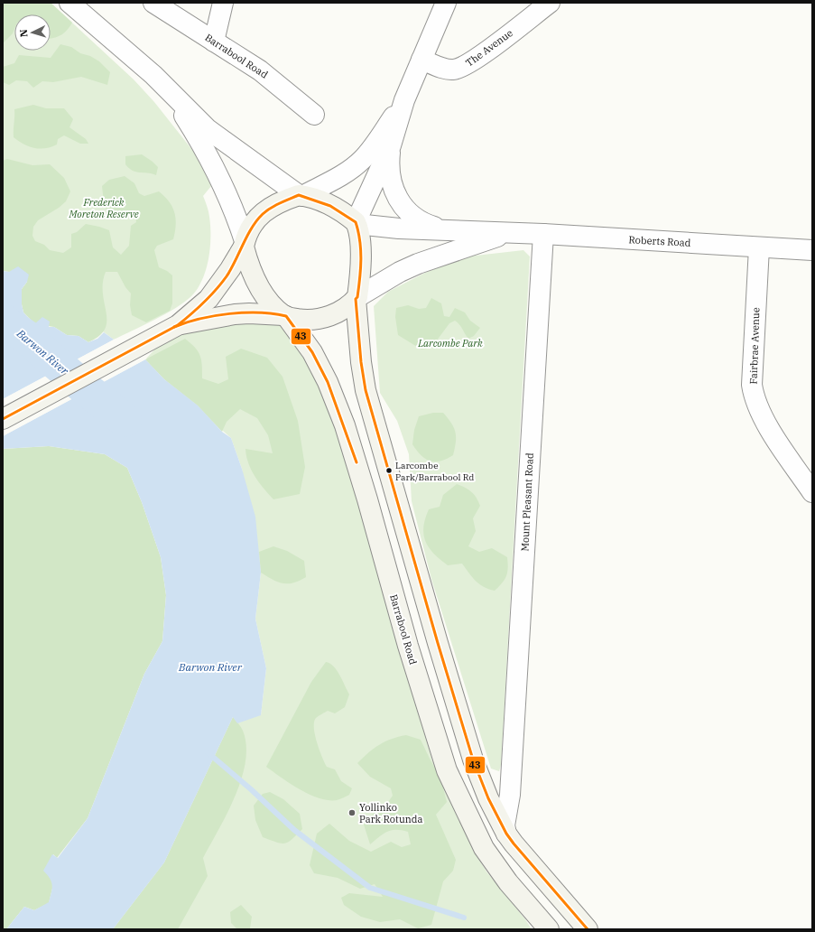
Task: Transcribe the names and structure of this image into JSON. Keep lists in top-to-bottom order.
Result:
{
  "streets": {
    "main road": ["Barrabool Road"],
    "street": [
      "The Avenue",
      "Roberts Road",
      "Fairbrae Avenue",
      "Mount Pleasant Road"
    ]
  },
  "crossings": [
    ["Barrabool Road", "Roberts Road"],
    ["Roberts Road", "Fairbrae Avenue"],
    ["Roberts Road", "Mount Pleasant Road"]
  ],
  "water": ["Barwon River"],
  "parks": ["Frederick Moreton Reserve", "Larcombe Park"],
  "places": ["Larcombe Park/Barrabool Rd", "Yollinko Park Rotunda"],
  "lines": ["transit line 43"],
  "north": "left"
}
